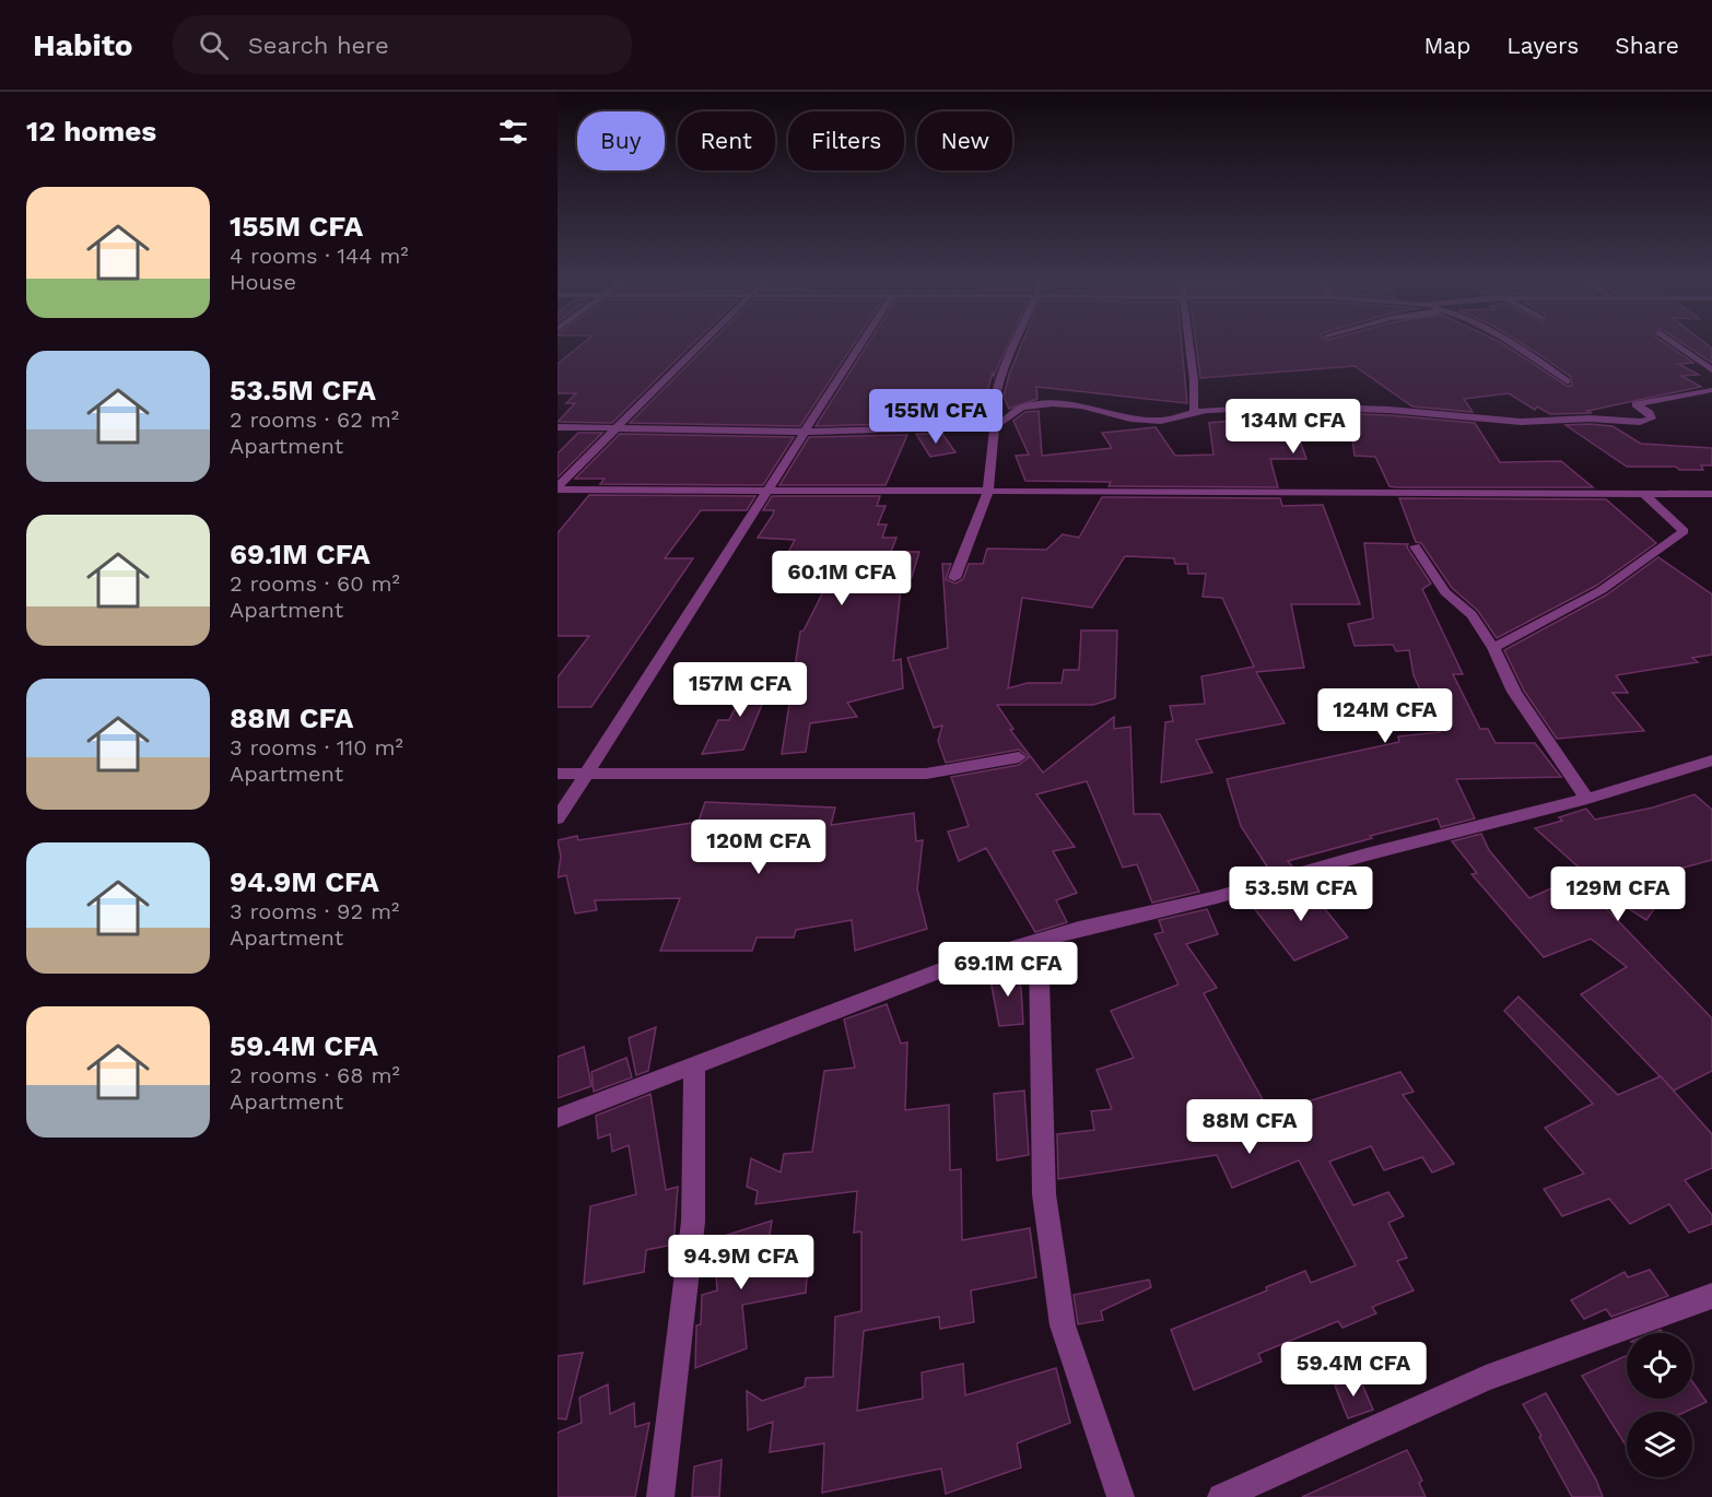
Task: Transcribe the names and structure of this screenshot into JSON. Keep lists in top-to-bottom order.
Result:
{
  "page": {
    "header": "Habito",
    "search": "Search here",
    "nav": ["Map", "Layers", "Share"],
    "heading": "12 homes",
    "chip": [
      "Buy",
      "Rent",
      "Filters",
      "New"
    ],
    "list": [
      {
        "name": "155M CFA",
        "note": "4 rooms · 144 m² · House"
      },
      {
        "name": "53.5M CFA",
        "note": "2 rooms · 62 m² · Apartment"
      },
      {
        "name": "69.1M CFA",
        "note": "2 rooms · 60 m² · Apartment"
      },
      {
        "name": "88M CFA",
        "note": "3 rooms · 110 m² · Apartment"
      },
      {
        "name": "94.9M CFA",
        "note": "3 rooms · 92 m² · Apartment"
      },
      {
        "name": "59.4M CFA",
        "note": "2 rooms · 68 m² · Apartment"
      }
    ],
    "price": [
      "155M CFA",
      "134M CFA",
      "60.1M CFA",
      "157M CFA",
      "124M CFA",
      "120M CFA",
      "53.5M CFA",
      "129M CFA",
      "69.1M CFA",
      "88M CFA",
      "94.9M CFA",
      "59.4M CFA"
    ]
  }
}
